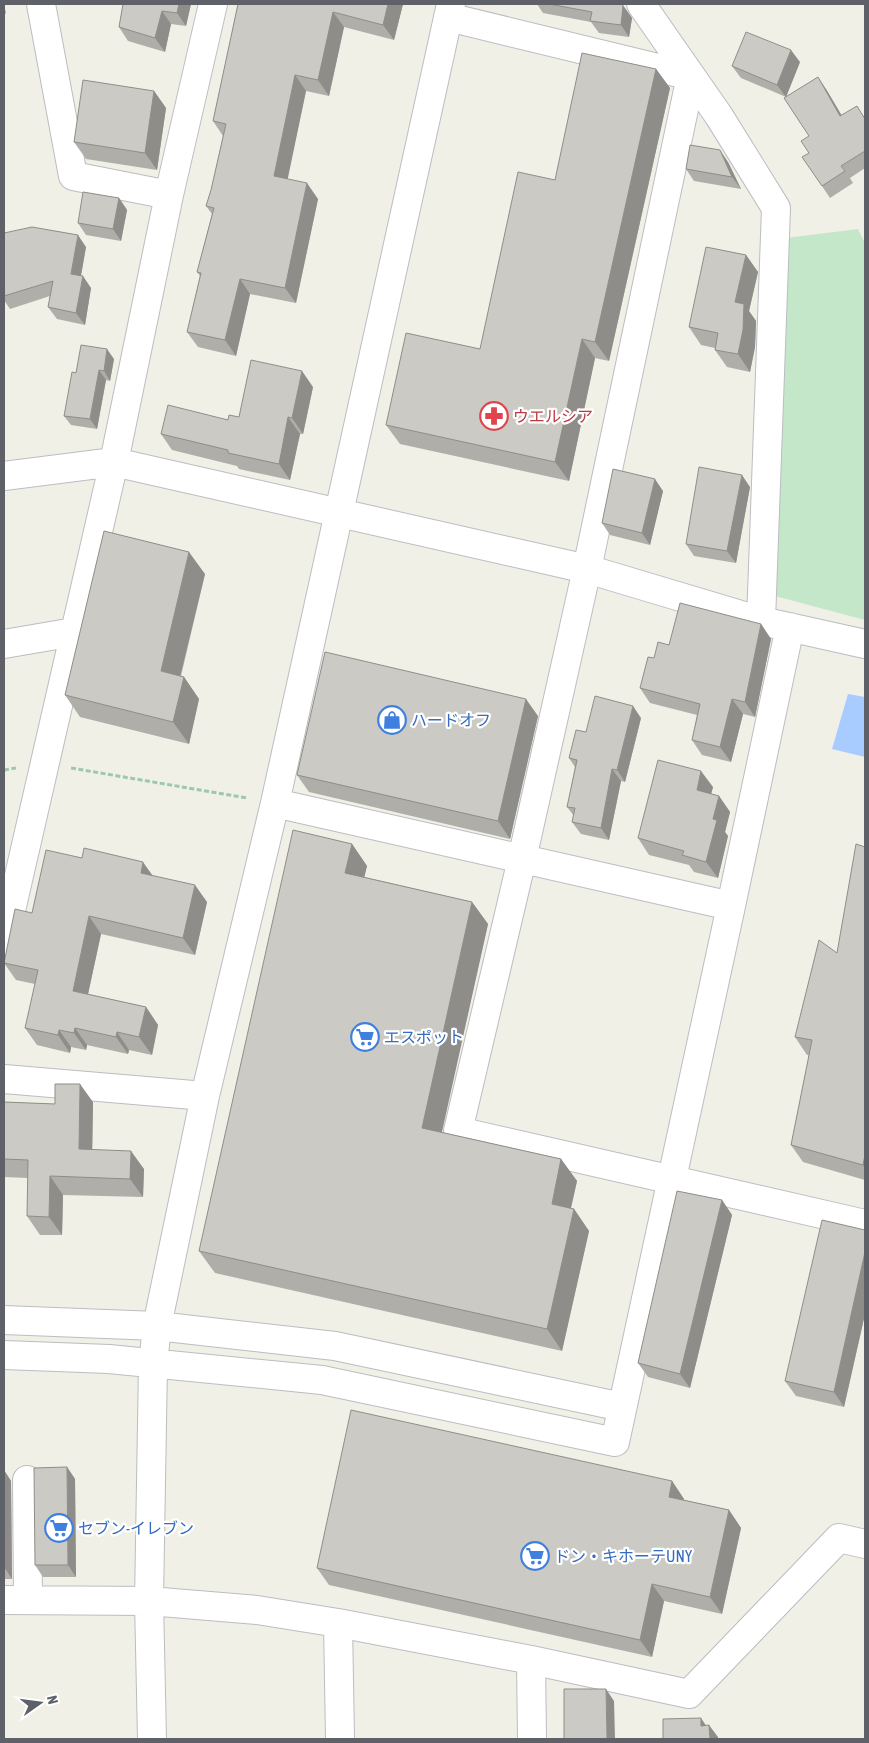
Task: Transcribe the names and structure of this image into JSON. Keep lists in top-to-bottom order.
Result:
{
  "places": {
    "pharmacy": ["ウエルシア"],
    "shop": ["ハードオフ"],
    "supermarket": ["エスポット", "セブン-イレブン", "ドン・キホーテUNY"]
  },
  "north": "right"
}
